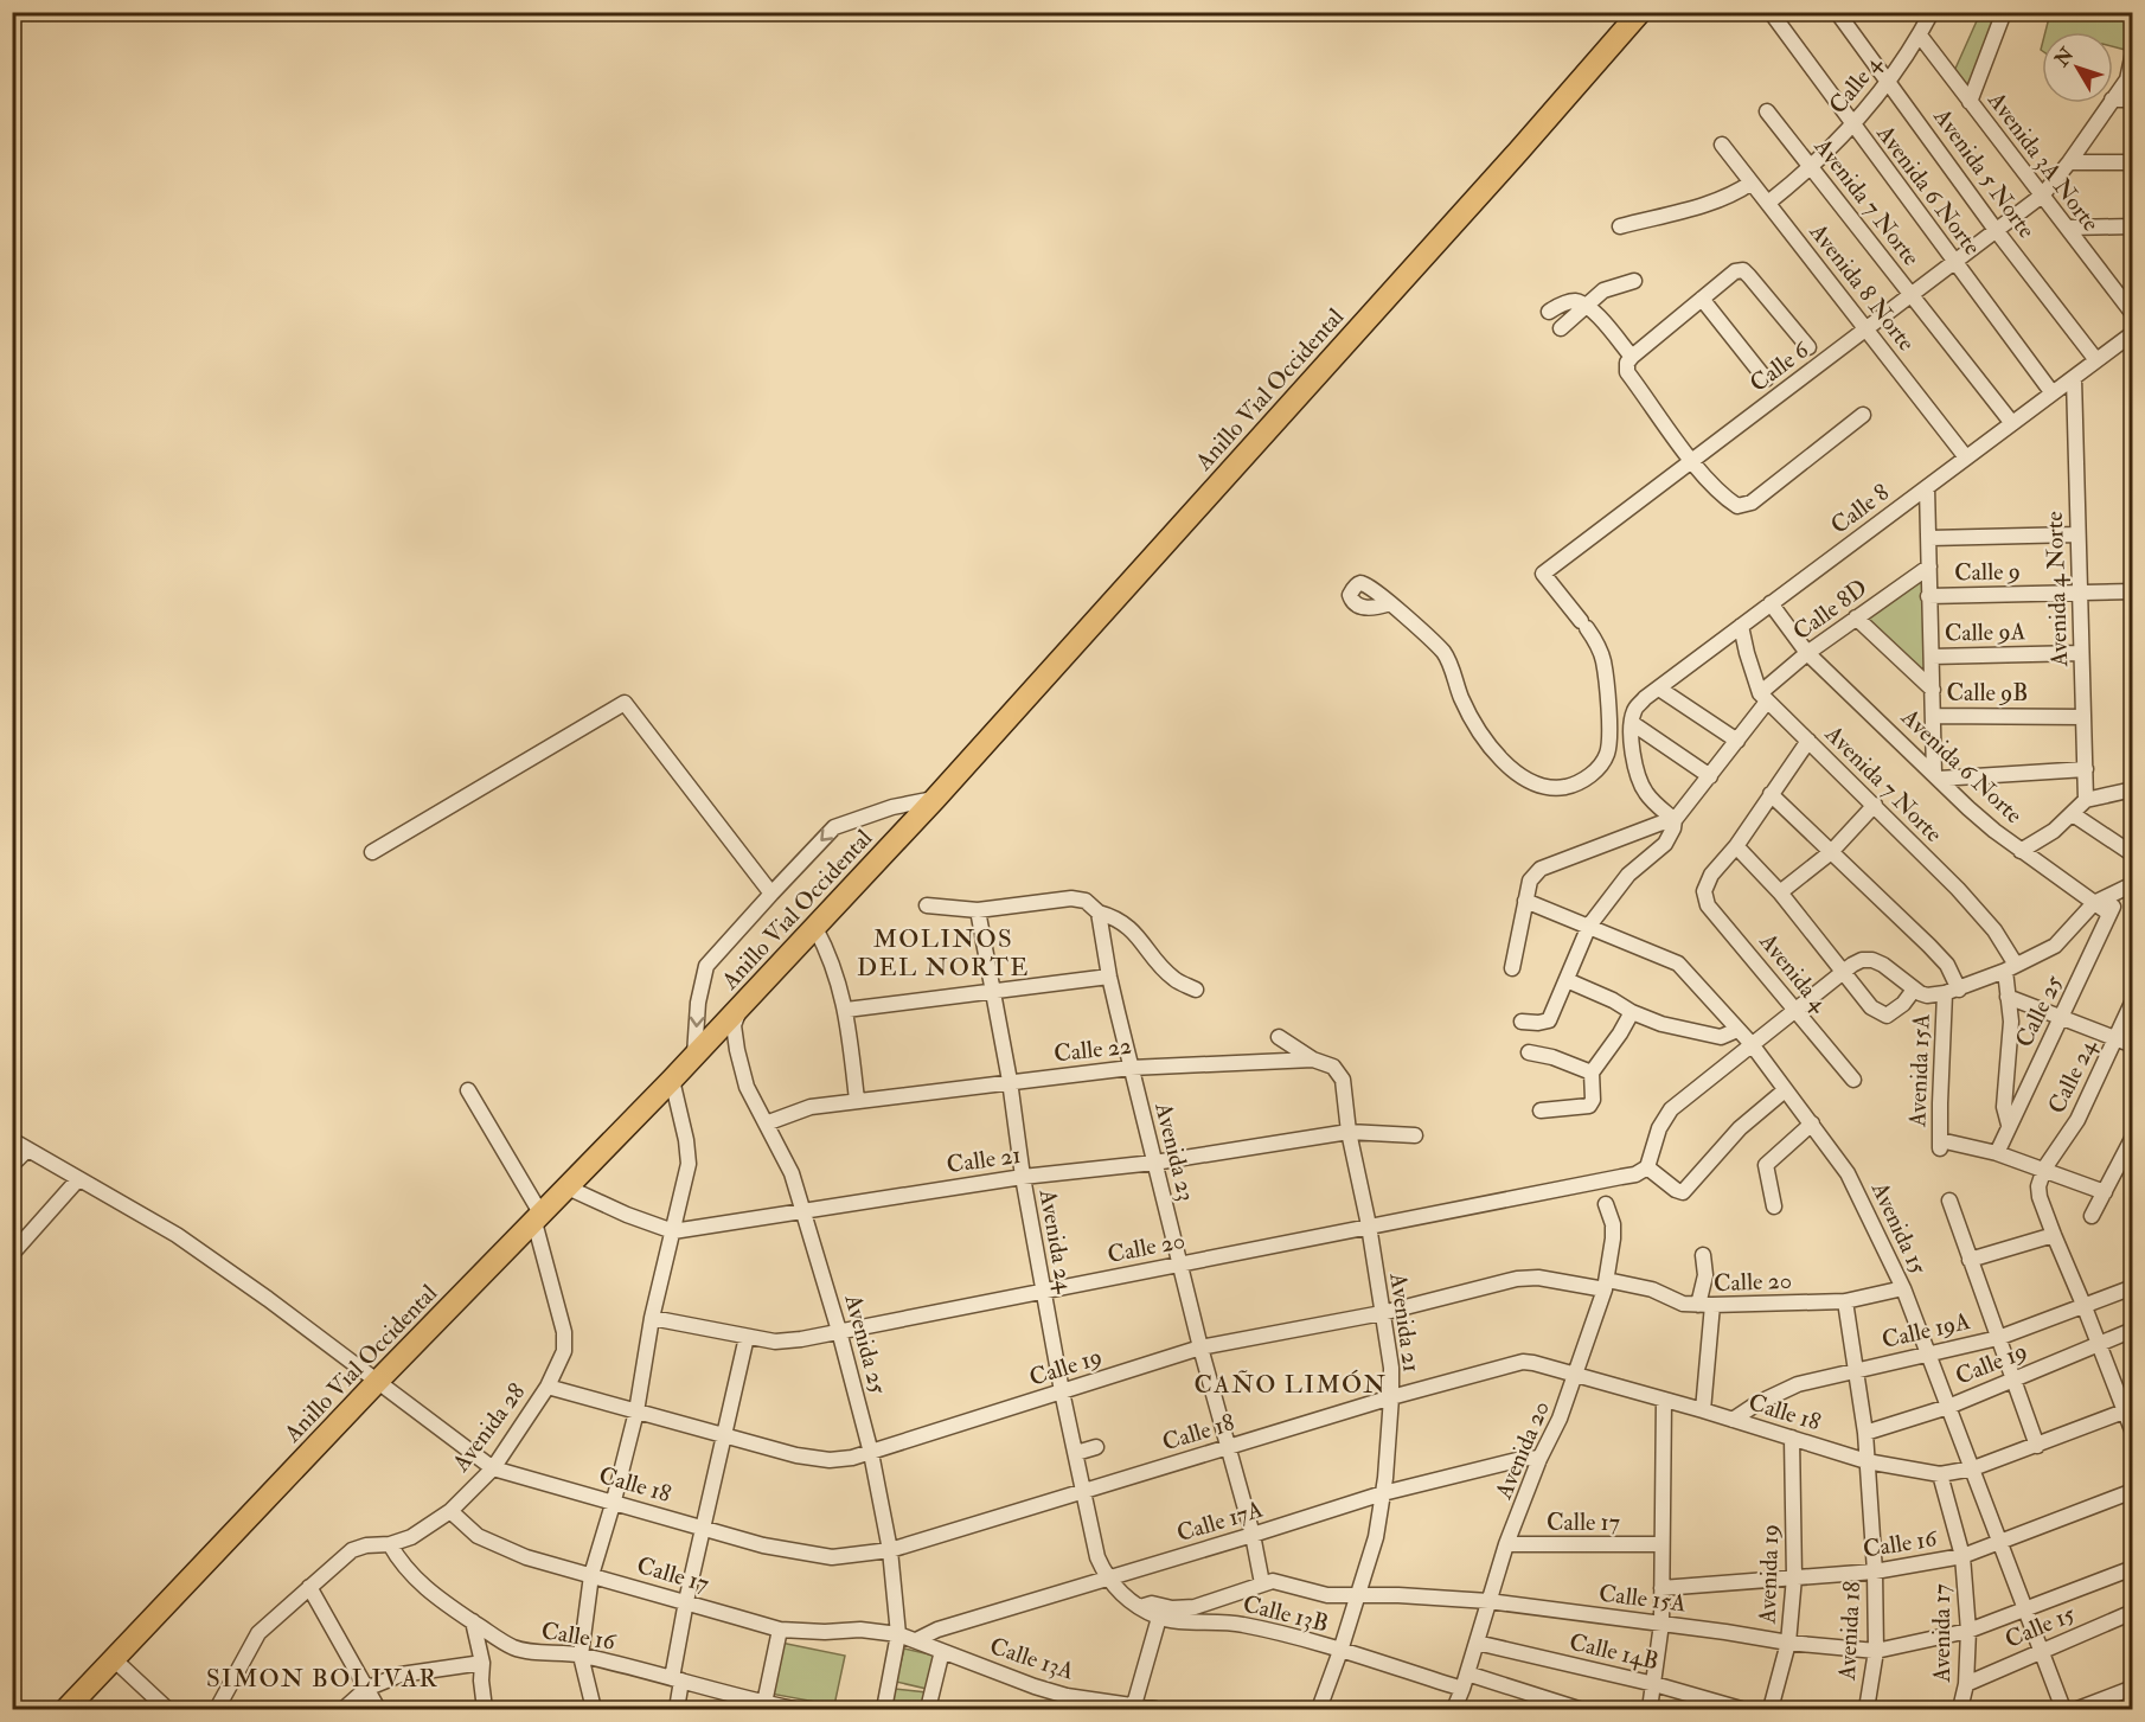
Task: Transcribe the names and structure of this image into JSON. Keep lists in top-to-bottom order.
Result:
{
  "streets": {
    "highway": ["Anillo Vial Occidental"],
    "street": [
      "Calle 4",
      "Avenida 3A Norte",
      "Avenida 5 Norte",
      "Avenida 6 Norte",
      "Avenida 7 Norte",
      "Avenida 8 Norte",
      "Calle 6",
      "Calle 8",
      "Calle 9",
      "Avenida 4 Norte",
      "Calle 8D",
      "Calle 9A",
      "Calle 9B",
      "Avenida 4",
      "Calle 25",
      "Calle 22",
      "Avenida 15A",
      "Calle 24",
      "Avenida 23",
      "Calle 21",
      "Avenida 15",
      "Avenida 24",
      "Calle 20",
      "Avenida 21",
      "Calle 19A",
      "Avenida 25",
      "Calle 19",
      "Calle 18",
      "Avenida 28",
      "Avenida 20",
      "Calle 17A",
      "Calle 17",
      "Calle 16",
      "Avenida 19",
      "Calle 15A",
      "Calle 13B",
      "Calle 15",
      "Avenida 18",
      "Avenida 17",
      "Calle 14B",
      "Calle 13A"
    ]
  },
  "crossings": [
    ["Calle 4", "Avenida 3A Norte"],
    ["Calle 4", "Avenida 5 Norte"],
    ["Calle 4", "Avenida 6 Norte"],
    ["Calle 4", "Avenida 7 Norte"],
    ["Calle 4", "Avenida 8 Norte"],
    ["Avenida 3A Norte", "Calle 6"],
    ["Avenida 5 Norte", "Calle 6"],
    ["Avenida 5 Norte", "Calle 8"],
    ["Avenida 6 Norte", "Calle 6"],
    ["Avenida 6 Norte", "Calle 8"],
    ["Avenida 6 Norte", "Calle 8D"],
    ["Avenida 6 Norte", "Calle 25"],
    ["Avenida 7 Norte", "Calle 6"],
    ["Avenida 7 Norte", "Calle 8"],
    ["Avenida 7 Norte", "Calle 8D"],
    ["Avenida 8 Norte", "Calle 6"],
    ["Avenida 8 Norte", "Calle 8"],
    ["Anillo Vial Occidental", "Calle 21"],
    ["Anillo Vial Occidental", "Avenida 25"],
    ["Anillo Vial Occidental", "Calle 18"],
    ["Anillo Vial Occidental", "Avenida 28"],
    ["Calle 8", "Avenida 4 Norte"],
    ["Calle 9", "Avenida 4 Norte"],
    ["Avenida 4 Norte", "Calle 9A"],
    ["Avenida 4 Norte", "Calle 9B"],
    ["Calle 8D", "Avenida 15"],
    ["Calle 25", "Avenida 15A"],
    ["Calle 22", "Avenida 23"],
    ["Calle 22", "Avenida 24"],
    ["Calle 22", "Avenida 21"],
    ["Calle 22", "Avenida 25"],
    ["Avenida 23", "Calle 21"],
    ["Avenida 23", "Calle 20"],
    ["Avenida 23", "Calle 19"],
    ["Avenida 23", "Calle 18"],
    ["Avenida 23", "Calle 17A"],
    ["Avenida 23", "Calle 15A"],
    ["Calle 21", "Avenida 24"],
    ["Calle 21", "Avenida 21"],
    ["Calle 21", "Avenida 25"],
    ["Avenida 15", "Calle 20"],
    ["Avenida 15", "Calle 19A"],
    ["Avenida 15", "Calle 19"],
    ["Avenida 15", "Calle 18"],
    ["Avenida 15", "Calle 16"],
    ["Avenida 15", "Calle 15A"],
    ["Avenida 15", "Calle 15"],
    ["Avenida 24", "Calle 20"],
    ["Avenida 24", "Calle 19"],
    ["Avenida 24", "Calle 18"],
    ["Avenida 24", "Calle 17A"],
    ["Avenida 24", "Calle 13B"],
    ["Calle 20", "Avenida 21"],
    ["Calle 20", "Avenida 25"],
    ["Calle 20", "Calle 19"],
    ["Calle 20", "Avenida 20"],
    ["Calle 20", "Avenida 18"],
    ["Avenida 21", "Calle 19"],
    ["Avenida 21", "Calle 18"],
    ["Avenida 21", "Calle 17A"],
    ["Avenida 21", "Calle 15A"],
    ["Avenida 21", "Calle 13B"],
    ["Calle 19A", "Calle 18"],
    ["Calle 19A", "Avenida 18"],
    ["Avenida 25", "Calle 19"],
    ["Avenida 25", "Calle 18"],
    ["Avenida 25", "Calle 17"],
    ["Avenida 25", "Calle 13A"],
    ["Calle 19", "Avenida 28"],
    ["Calle 19", "Avenida 20"],
    ["Calle 19", "Avenida 18"],
    ["Calle 18", "Avenida 28"],
    ["Calle 18", "Avenida 20"],
    ["Calle 18", "Avenida 19"],
    ["Calle 18", "Avenida 18"],
    ["Calle 18", "Avenida 17"],
    ["Avenida 28", "Calle 17"],
    ["Avenida 28", "Calle 16"],
    ["Avenida 20", "Calle 17A"],
    ["Avenida 20", "Calle 17"],
    ["Avenida 20", "Calle 15A"],
    ["Avenida 20", "Calle 13B"],
    ["Avenida 20", "Calle 14B"],
    ["Calle 17A", "Calle 13B"],
    ["Calle 17A", "Calle 13A"],
    ["Calle 17", "Calle 13A"],
    ["Calle 16", "Avenida 19"],
    ["Calle 16", "Avenida 18"],
    ["Calle 16", "Avenida 17"],
    ["Avenida 19", "Calle 15A"],
    ["Calle 15A", "Calle 13B"],
    ["Calle 15A", "Avenida 18"],
    ["Calle 15A", "Avenida 17"],
    ["Calle 15", "Avenida 17"]
  ],
  "districts": ["MOLINOS DEL NORTE", "CAÑO LIMÓN", "SIMON BOLIVAR"],
  "north": "top left"
}
